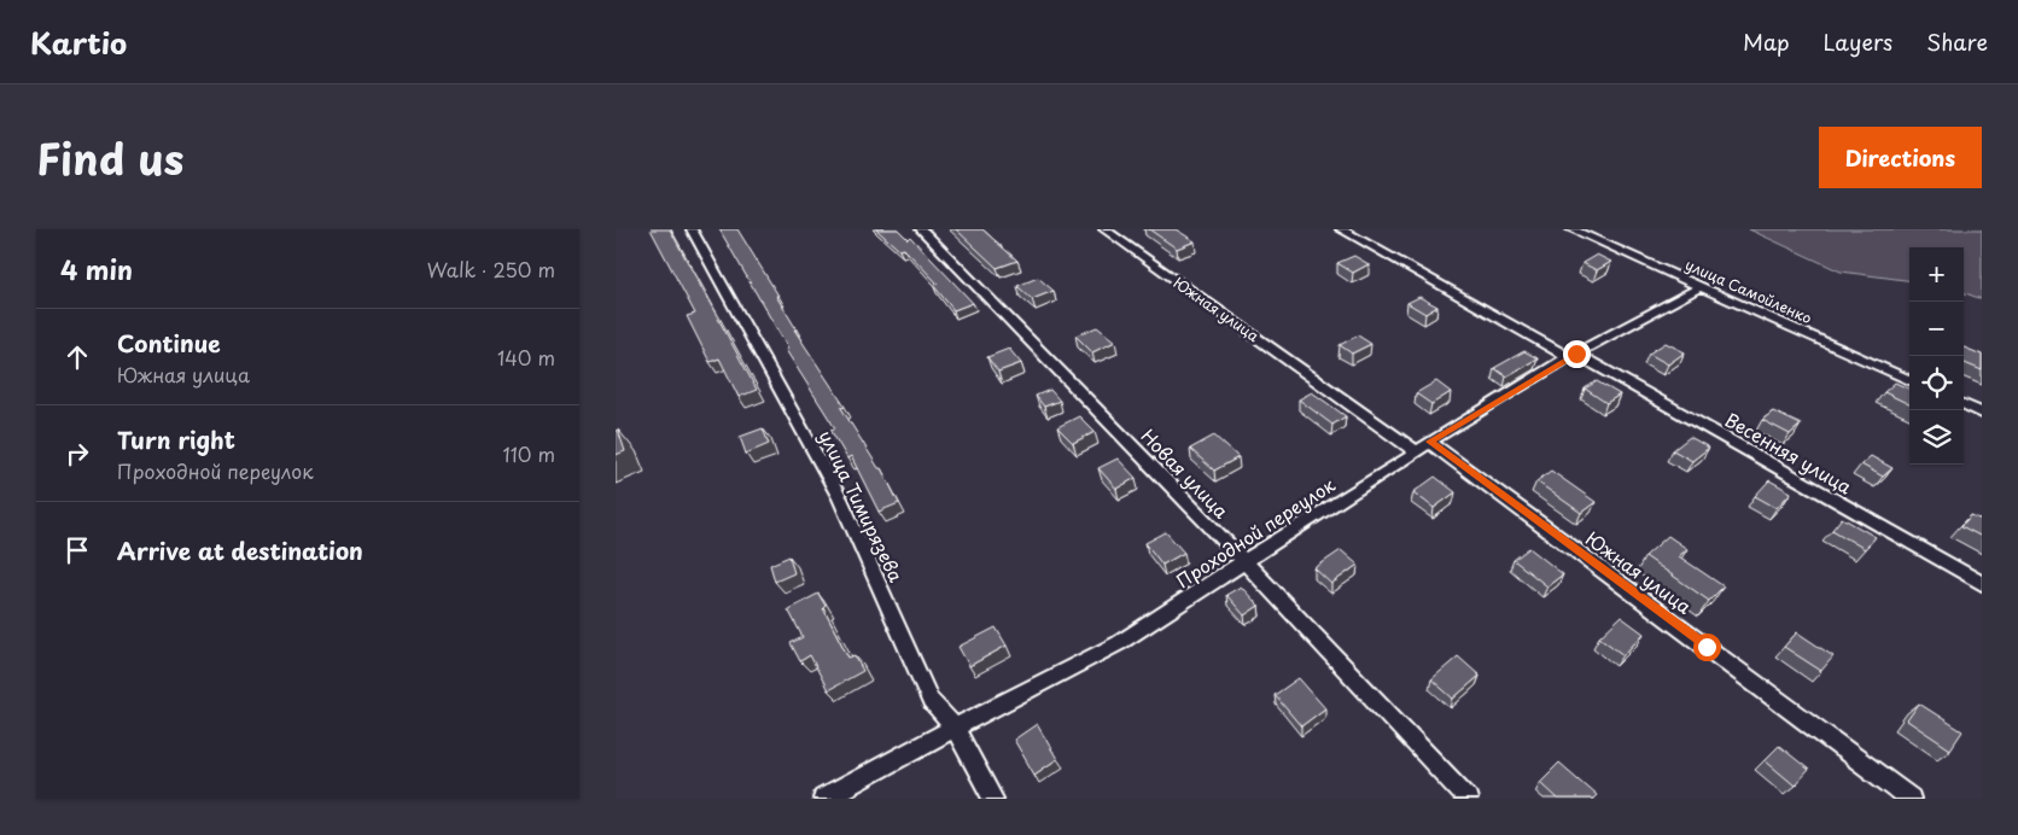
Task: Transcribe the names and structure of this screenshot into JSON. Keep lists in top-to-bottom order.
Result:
{
  "streets": {
    "street": [
      "улица Самойленко",
      "Южная улица",
      "Весенняя улица",
      "Новая улица",
      "улица Тимирязева",
      "Проходной переулок"
    ]
  },
  "crossings": [
    ["улица Самойленко", "Проходной переулок"],
    ["Южная улица", "Проходной переулок"],
    ["Весенняя улица", "Проходной переулок"],
    ["Новая улица", "Проходной переулок"],
    ["улица Тимирязева", "Проходной переулок"]
  ],
  "page": {
    "header": "Kartio",
    "nav": ["Map", "Layers", "Share"],
    "title": "Find us",
    "buttons": "Directions",
    "heading": ["4 min", "Walk · 250 m"],
    "map_buttons": ["+", "−"],
    "list": [
      ["Continue", "Южная улица", "140 m"],
      ["Turn right", "Проходной переулок", "110 m"],
      "Arrive at destination"
    ]
  }
}
